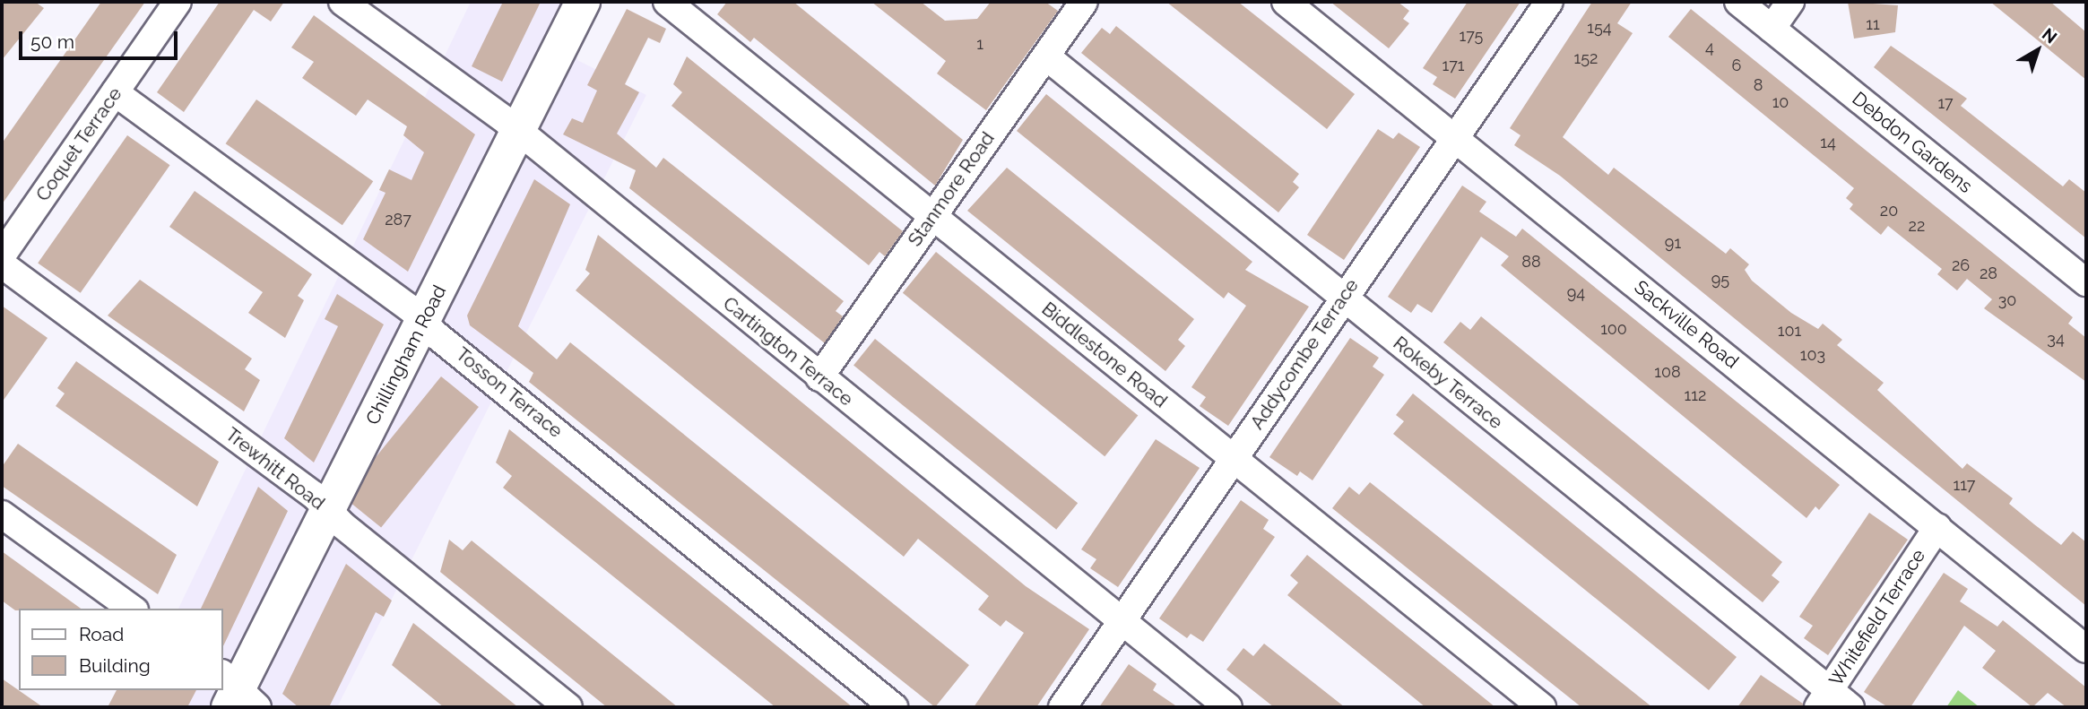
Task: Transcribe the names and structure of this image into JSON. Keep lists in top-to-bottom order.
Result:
{
  "streets": {
    "main road": ["Chillingham Road"],
    "street": [
      "Debdon Gardens",
      "Coquet Terrace",
      "Stanmore Road",
      "Sackville Road",
      "Cartington Terrace",
      "Addycombe Terrace",
      "Biddlestone Road",
      "Rokeby Terrace",
      "Tosson Terrace",
      "Trewhitt Road",
      "Whitefield Terrace"
    ]
  },
  "crossings": [
    ["Coquet Terrace", "Tosson Terrace"],
    ["Stanmore Road", "Cartington Terrace"],
    ["Stanmore Road", "Biddlestone Road"],
    ["Stanmore Road", "Rokeby Terrace"],
    ["Sackville Road", "Addycombe Terrace"],
    ["Sackville Road", "Whitefield Terrace"],
    ["Cartington Terrace", "Addycombe Terrace"],
    ["Cartington Terrace", "Chillingham Road"],
    ["Addycombe Terrace", "Biddlestone Road"],
    ["Addycombe Terrace", "Rokeby Terrace"],
    ["Chillingham Road", "Tosson Terrace"],
    ["Chillingham Road", "Trewhitt Road"],
    ["Rokeby Terrace", "Whitefield Terrace"]
  ],
  "house_numbers": [
    "11",
    "154",
    "175",
    "1",
    "4",
    "152",
    "171",
    "6",
    "8",
    "10",
    "17",
    "14",
    "20",
    "287",
    "22",
    "91",
    "88",
    "26",
    "28",
    "95",
    "94",
    "30",
    "100",
    "101",
    "34",
    "103",
    "108",
    "112",
    "117"
  ],
  "legend": ["Road", "Building"],
  "scale_bar": "50 m",
  "north": "top right"
}
